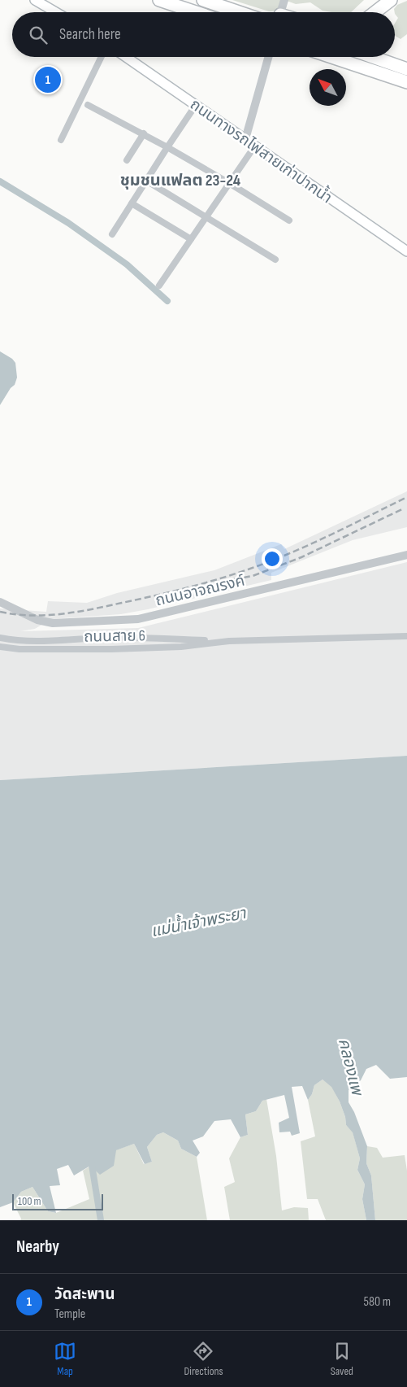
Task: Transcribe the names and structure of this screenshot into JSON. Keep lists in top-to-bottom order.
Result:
{
  "streets": {
    "main road": ["ถนนทางรถไฟสายเก่าปากน้ำ"],
    "street": ["ถนนอาจณรงค์", "ถนนสาย 6"]
  },
  "districts": ["ชุมชนแฟลต 23-24"],
  "water": ["แม่น้ำเจ้าพระยา", "คลองแพ"],
  "scale_bar": "100 m",
  "north": "top left",
  "page": {
    "search": "Search here",
    "pins": "1",
    "scale": "100 m",
    "heading": "Nearby",
    "list": [
      {
        "mark": "1",
        "name": "วัดสะพาน",
        "note": "Temple",
        "value": "580 m"
      }
    ],
    "nav": ["Map", "Directions", "Saved"]
  }
}
